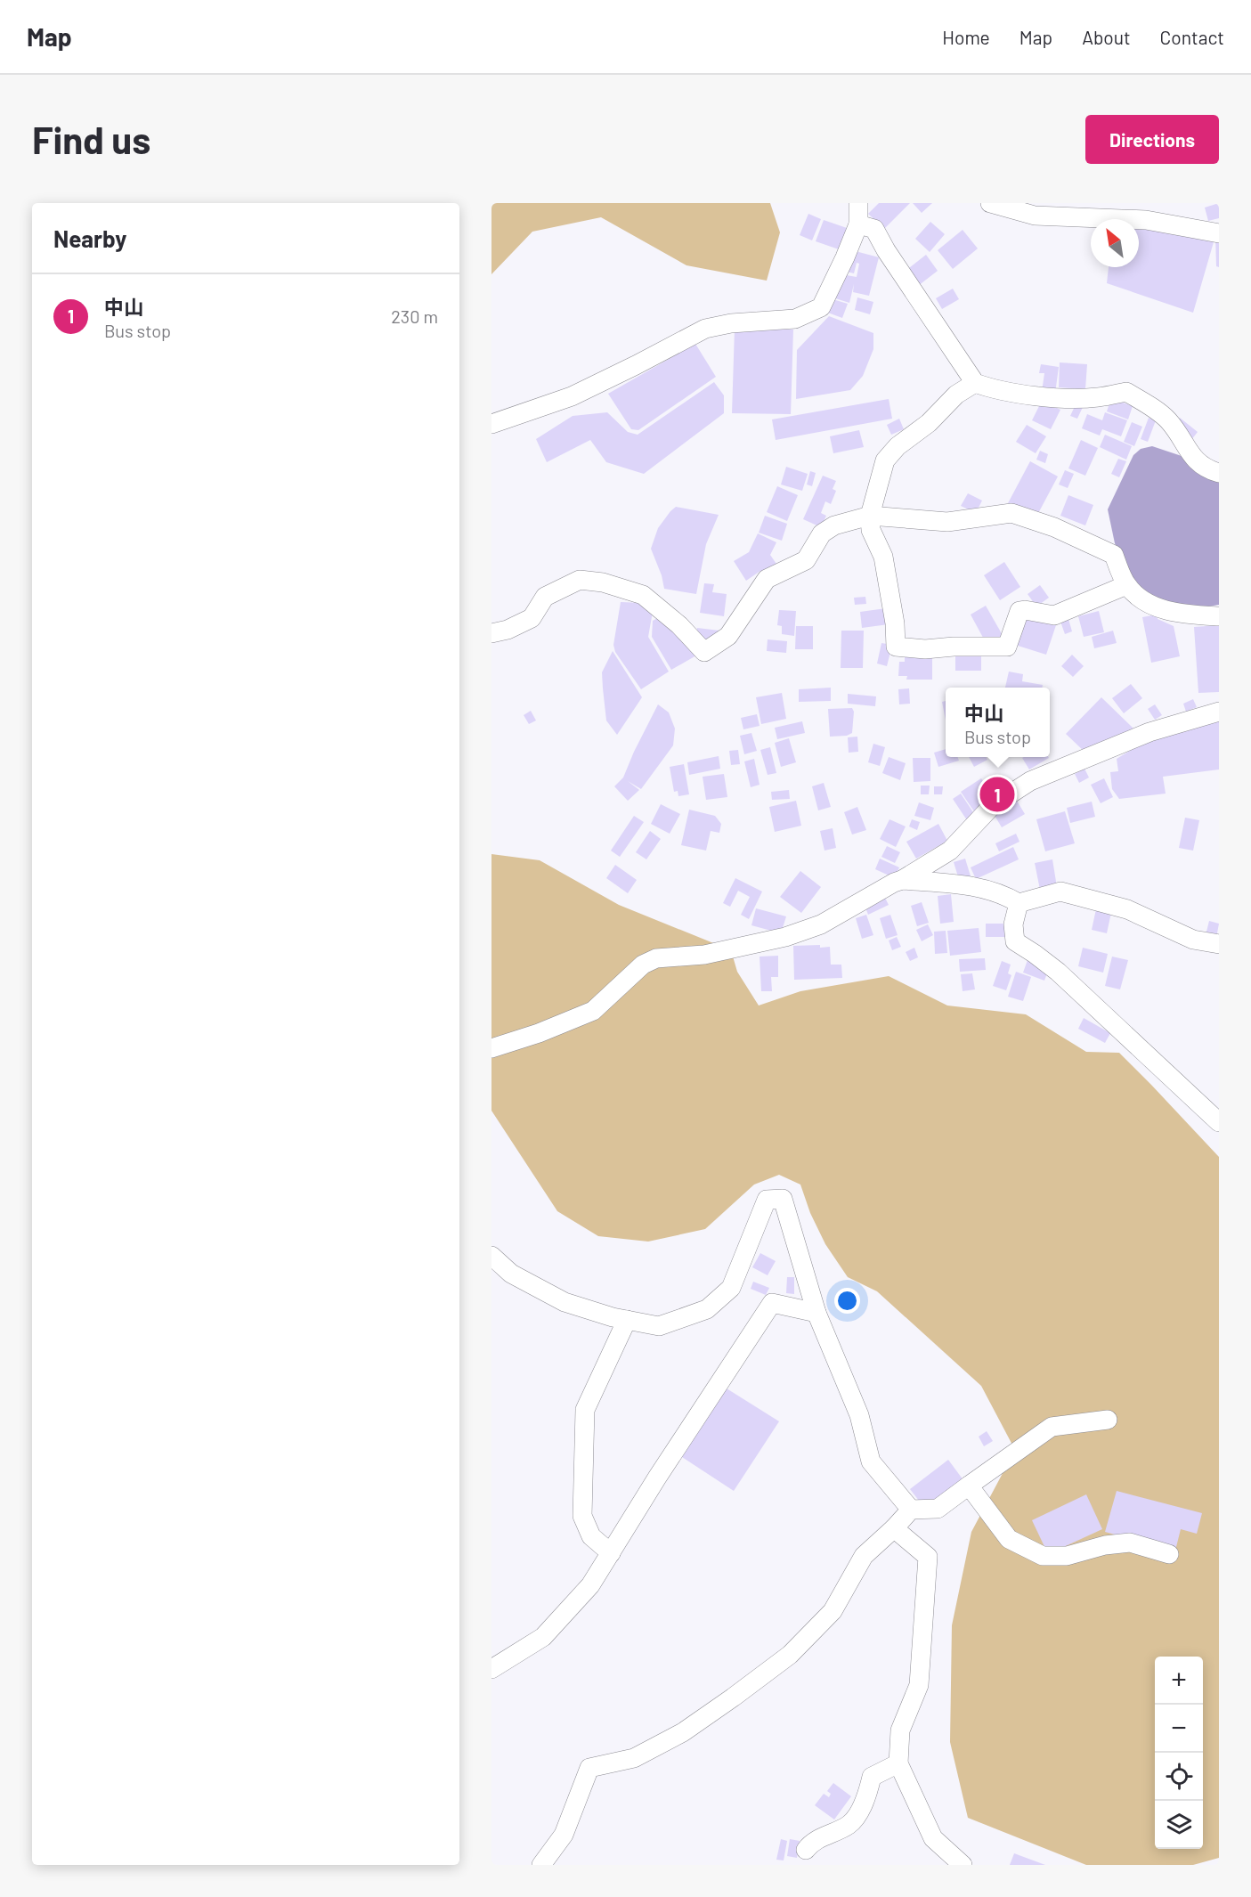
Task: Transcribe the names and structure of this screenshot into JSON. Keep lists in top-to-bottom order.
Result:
{
  "north": "top left",
  "page": {
    "header": "Map",
    "nav": [
      "Home",
      "Map",
      "About",
      "Contact"
    ],
    "buttons": "Directions",
    "title": "Find us",
    "heading": "Nearby",
    "list": [
      {
        "mark": "1",
        "name": "中山",
        "note": "Bus stop",
        "value": "230 m"
      }
    ],
    "popup": ["中山", "Bus stop"],
    "pins": "1",
    "map_buttons": ["+", "−"]
  }
}
